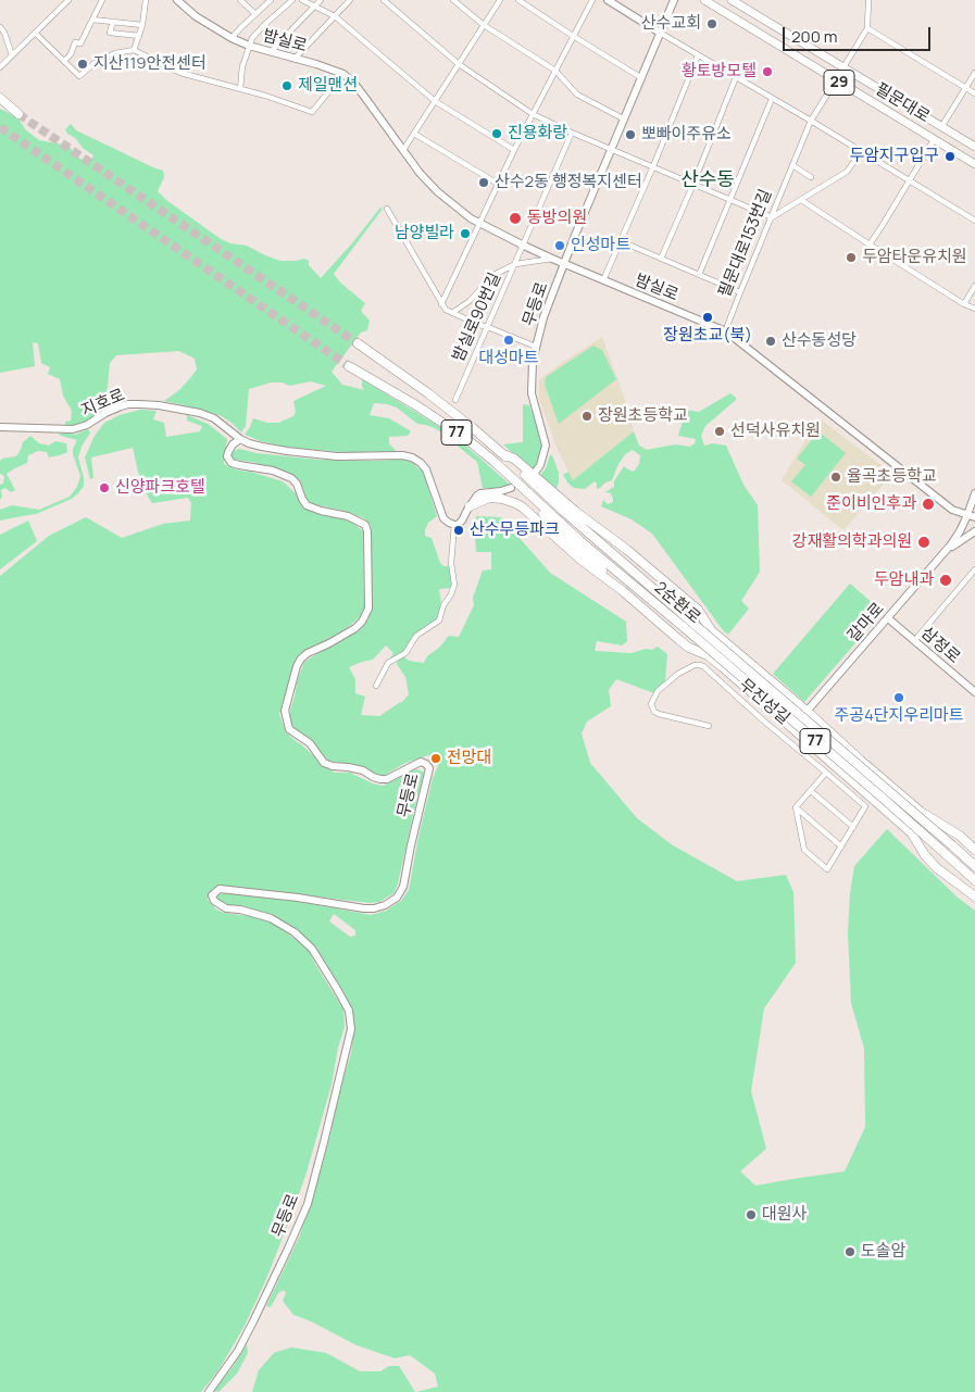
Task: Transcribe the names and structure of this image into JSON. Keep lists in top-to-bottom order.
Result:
{
  "streets": {
    "highway": ["77", "2순환로"],
    "main road": [
      "밤실로",
      "29",
      "필문대로",
      "무등로",
      "지호로",
      "갈마로",
      "삼정로"
    ],
    "street": ["필문대로153번길", "밤실로90번길", "무진성길"]
  },
  "crossings": [
    ["밤실로", "필문대로153번길"],
    ["밤실로", "무등로"],
    ["밤실로", "밤실로90번길"],
    ["밤실로", "갈마로"],
    ["필문대로", "필문대로153번길"],
    ["무등로", "지호로"],
    ["갈마로", "삼정로"],
    ["갈마로", "무진성길"]
  ],
  "districts": ["산수동"],
  "places": [
    "산수교회",
    "지산119안전센터",
    "황토방모텔",
    "제일맨션",
    "진용화랑",
    "뽀빠이주유소",
    "두암지구입구",
    "산수2동 행정복지센터",
    "동방의원",
    "남양빌라",
    "인성마트",
    "두암타운유치원",
    "장원초교(북)",
    "대성마트",
    "산수동성당",
    "장원초등학교",
    "선덕사유치원",
    "율곡초등학교",
    "신양파크호텔",
    "준이비인후과",
    "산수무등파크",
    "강재활의학과의원",
    "두암내과",
    "주공4단지우리마트",
    "전망대",
    "대원사",
    "도솔암"
  ],
  "scale_bar": "200 m"
}
